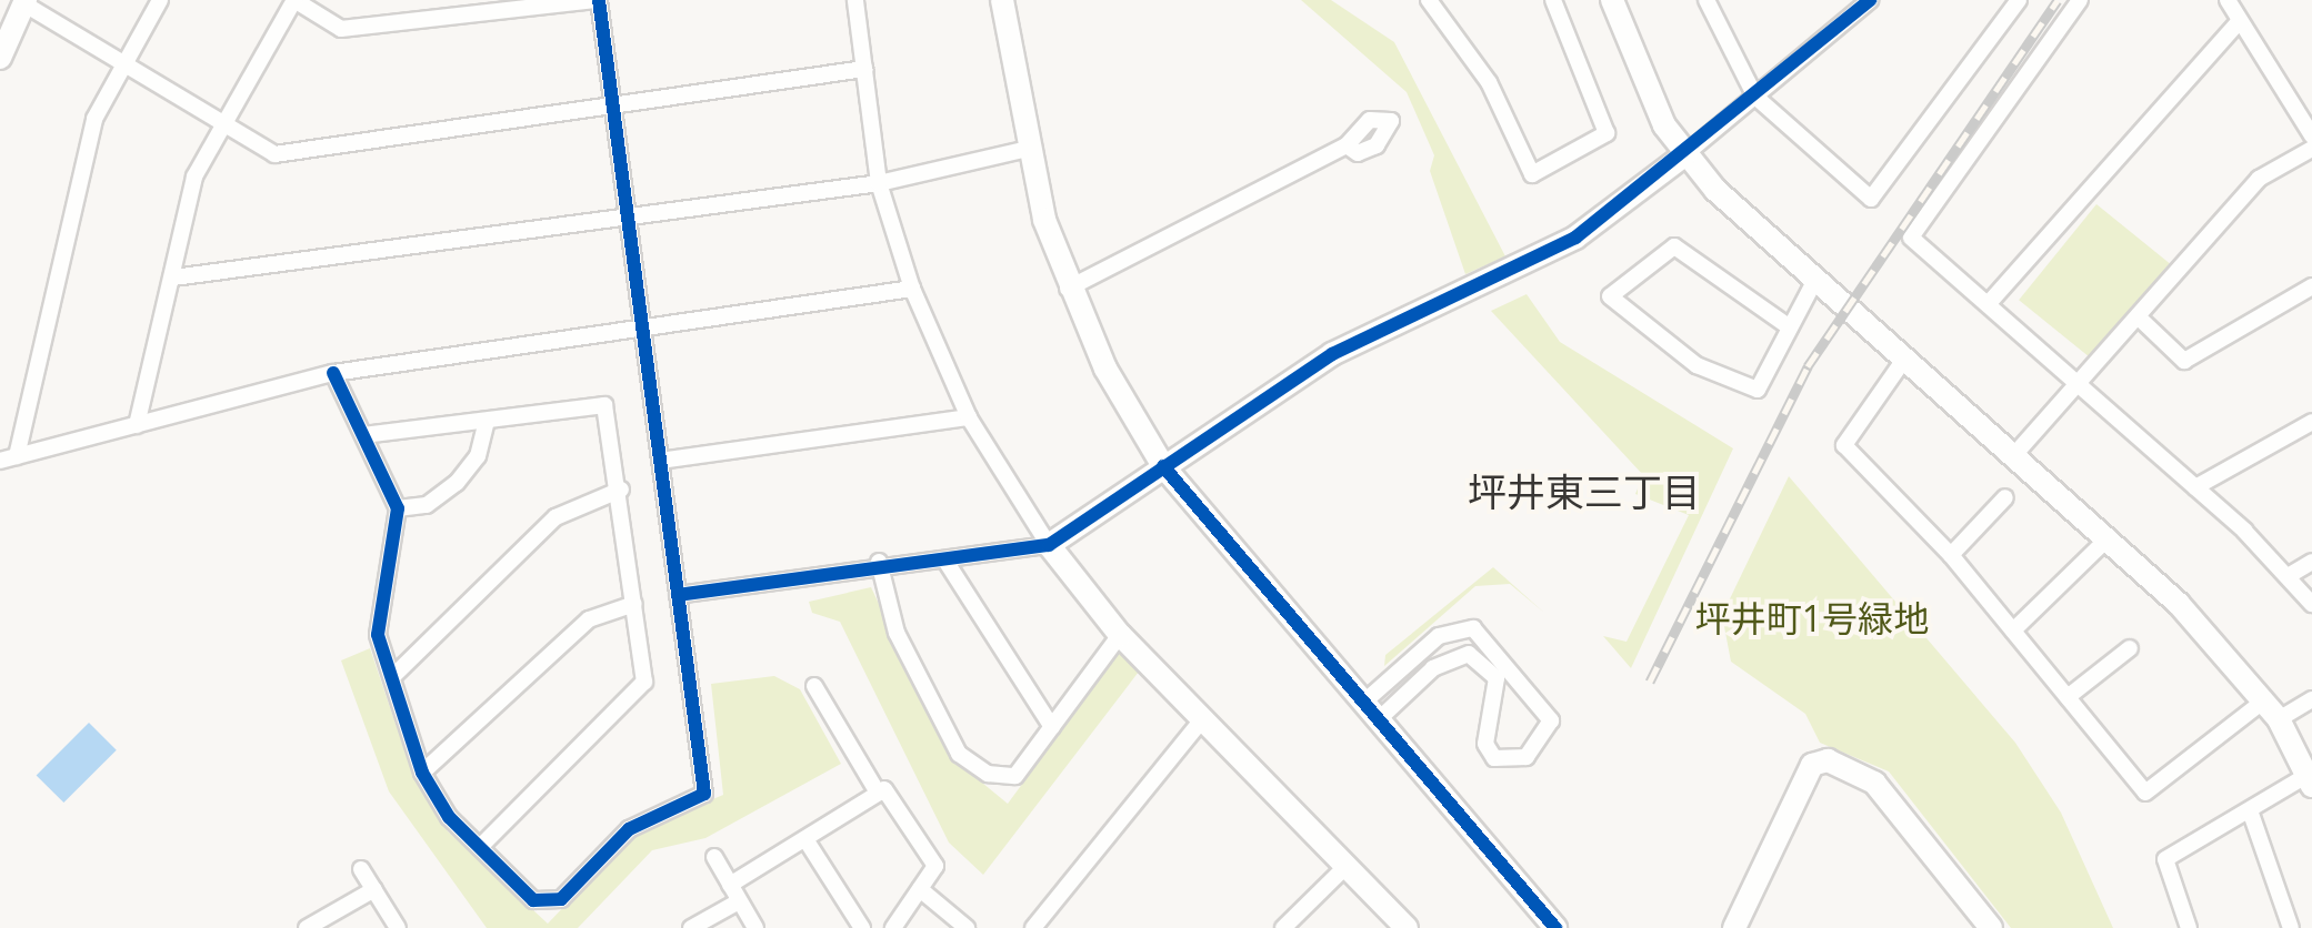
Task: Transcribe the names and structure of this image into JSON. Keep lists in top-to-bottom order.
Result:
{
  "districts": ["坪井東三丁目"],
  "parks": ["坪井町1号緑地"]
}
